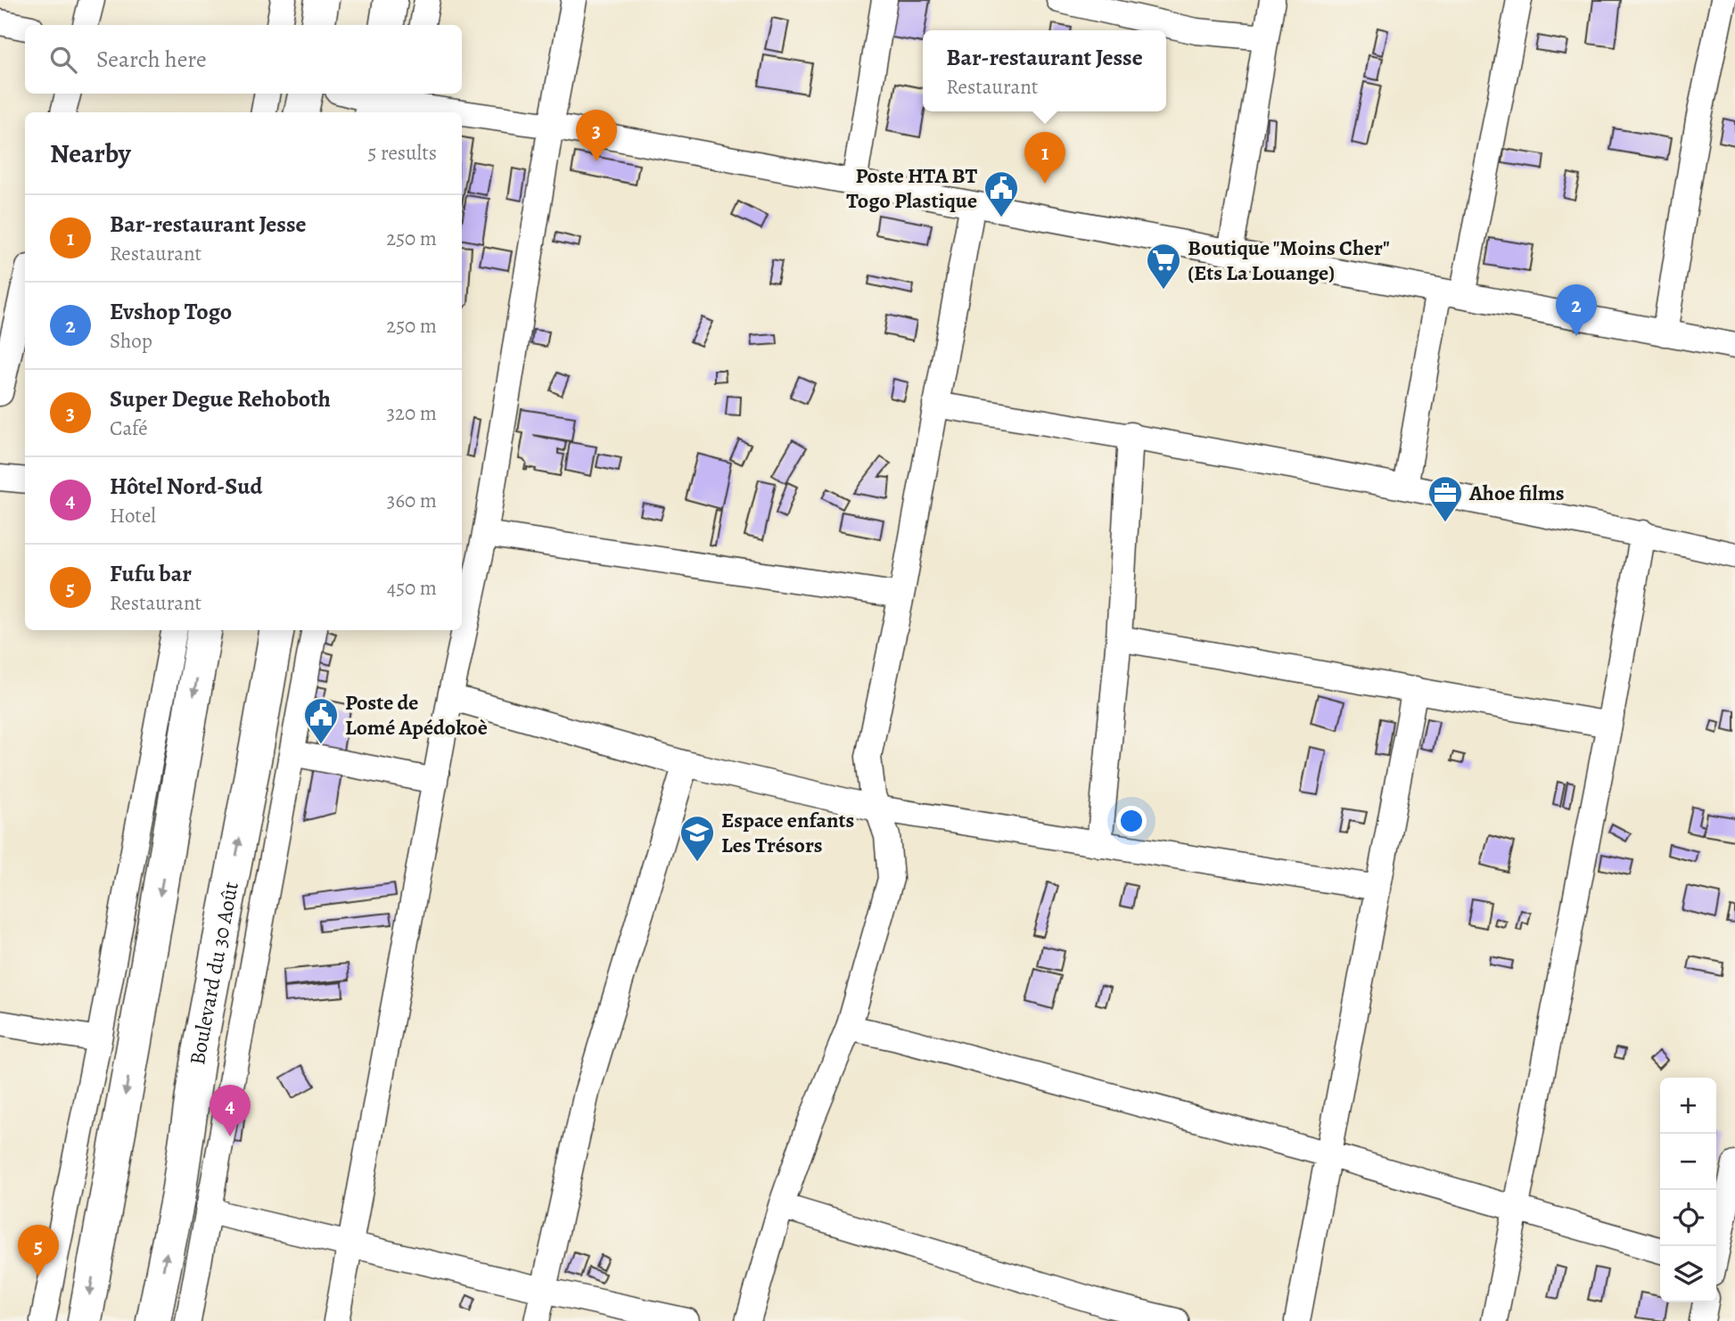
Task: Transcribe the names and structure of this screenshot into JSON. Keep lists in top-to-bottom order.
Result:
{
  "streets": {
    "highway": ["Boulevard du 30 Août"]
  },
  "places": {
    "public building": ["Poste HTA BT Togo Plastique", "Poste de Lomé Apédokoè"],
    "supermarket": ["Boutique \"Moins Cher\" (Ets La Louange)"],
    "office": ["Ahoe films"],
    "school or university": ["Espace enfants Les Trésors"]
  },
  "page": {
    "search": "Search here",
    "popup": ["Bar-restaurant Jesse", "Restaurant"],
    "pins": [
      "3",
      "1",
      "2",
      "4",
      "5"
    ],
    "heading": ["Nearby", "5 results"],
    "list": [
      {
        "mark": "1",
        "name": "Bar-restaurant Jesse",
        "note": "Restaurant",
        "value": "250 m"
      },
      {
        "mark": "2",
        "name": "Evshop Togo",
        "note": "Shop",
        "value": "250 m"
      },
      {
        "mark": "3",
        "name": "Super Degue Rehoboth",
        "note": "Café",
        "value": "320 m"
      },
      {
        "mark": "4",
        "name": "Hôtel Nord-Sud",
        "note": "Hotel",
        "value": "360 m"
      },
      {
        "mark": "5",
        "name": "Fufu bar",
        "note": "Restaurant",
        "value": "450 m"
      }
    ],
    "map_buttons": ["+", "−"]
  }
}
